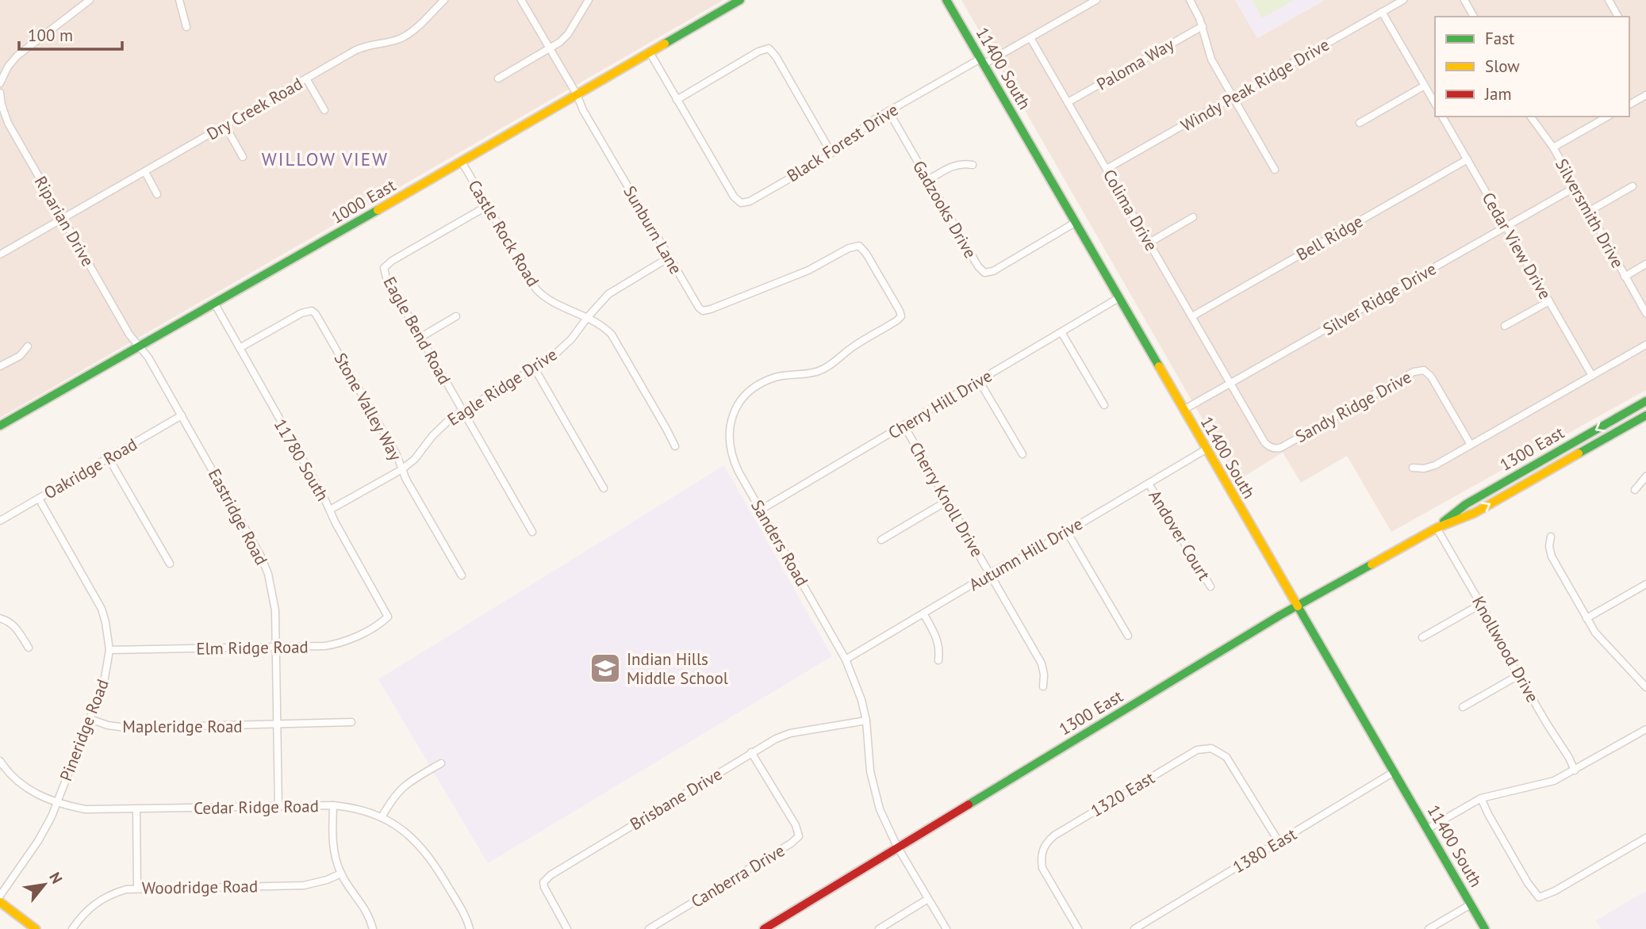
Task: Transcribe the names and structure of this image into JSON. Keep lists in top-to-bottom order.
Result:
{
  "streets": {
    "main road": ["11400 South", "1000 East", "1300 East"],
    "street": [
      "Paloma Way",
      "Windy Peak Ridge Drive",
      "Dry Creek Road",
      "Black Forest Drive",
      "Gadzooks Drive",
      "Colima Drive",
      "Silversmith Drive",
      "Riparian Drive",
      "Sunburn Lane",
      "Castle Rock Road",
      "Bell Ridge",
      "Cedar View Drive",
      "Silver Ridge Drive",
      "Eagle Bend Road",
      "Eagle Ridge Drive",
      "Cherry Hill Drive",
      "Stone Valley Way",
      "Sandy Ridge Drive",
      "11780 South",
      "Oakridge Road",
      "Cherry Knoll Drive",
      "Eastridge Road",
      "Andover Court",
      "Sanders Road",
      "Autumn Hill Drive",
      "Elm Ridge Road",
      "Knollwood Drive",
      "Mapleridge Road",
      "Pineridge Road",
      "1320 East",
      "Brisbane Drive",
      "Cedar Ridge Road",
      "1380 East",
      "Canberra Drive",
      "Woodridge Road"
    ]
  },
  "crossings": [
    ["Paloma Way", "Colima Drive"],
    ["11400 South", "Black Forest Drive"],
    ["11400 South", "Gadzooks Drive"],
    ["11400 South", "Silver Ridge Drive"],
    ["11400 South", "Cherry Hill Drive"],
    ["11400 South", "1300 East"],
    ["11400 South", "Autumn Hill Drive"],
    ["11400 South", "1380 East"],
    ["Windy Peak Ridge Drive", "Colima Drive"],
    ["Dry Creek Road", "Riparian Drive"],
    ["Black Forest Drive", "1000 East"],
    ["Black Forest Drive", "Gadzooks Drive"],
    ["Black Forest Drive", "Colima Drive"],
    ["1000 East", "Riparian Drive"],
    ["1000 East", "Sunburn Lane"],
    ["1000 East", "Castle Rock Road"],
    ["1000 East", "11780 South"],
    ["1000 East", "Eastridge Road"],
    ["Colima Drive", "Bell Ridge"],
    ["Colima Drive", "Silver Ridge Drive"],
    ["Colima Drive", "Sandy Ridge Drive"],
    ["Silversmith Drive", "Silver Ridge Drive"],
    ["Riparian Drive", "Eastridge Road"],
    ["Sunburn Lane", "Eagle Ridge Drive"],
    ["Sunburn Lane", "Sanders Road"],
    ["Castle Rock Road", "Eagle Bend Road"],
    ["Castle Rock Road", "Eagle Ridge Drive"],
    ["Bell Ridge", "Cedar View Drive"],
    ["Cedar View Drive", "Silver Ridge Drive"],
    ["Silver Ridge Drive", "Sandy Ridge Drive"],
    ["Eagle Bend Road", "Eagle Ridge Drive"],
    ["Eagle Ridge Drive", "Stone Valley Way"],
    ["Eagle Ridge Drive", "11780 South"],
    ["Cherry Hill Drive", "Cherry Knoll Drive"],
    ["Cherry Hill Drive", "Sanders Road"],
    ["Stone Valley Way", "11780 South"],
    ["1300 East", "Sanders Road"],
    ["1300 East", "Knollwood Drive"],
    ["11780 South", "Elm Ridge Road"],
    ["Oakridge Road", "Eastridge Road"],
    ["Oakridge Road", "Pineridge Road"],
    ["Cherry Knoll Drive", "Autumn Hill Drive"],
    ["Eastridge Road", "Elm Ridge Road"],
    ["Eastridge Road", "Mapleridge Road"],
    ["Eastridge Road", "Cedar Ridge Road"],
    ["Andover Court", "Autumn Hill Drive"],
    ["Sanders Road", "Autumn Hill Drive"],
    ["Sanders Road", "Brisbane Drive"],
    ["Elm Ridge Road", "Pineridge Road"],
    ["Mapleridge Road", "Pineridge Road"],
    ["Pineridge Road", "Cedar Ridge Road"],
    ["1320 East", "1380 East"],
    ["Brisbane Drive", "Canberra Drive"]
  ],
  "districts": ["WILLOW VIEW"],
  "places": {
    "school or university": ["Indian Hills Middle School"]
  },
  "legend": ["Fast", "Slow", "Jam"],
  "scale_bar": "100 m",
  "north": "top right"
}
